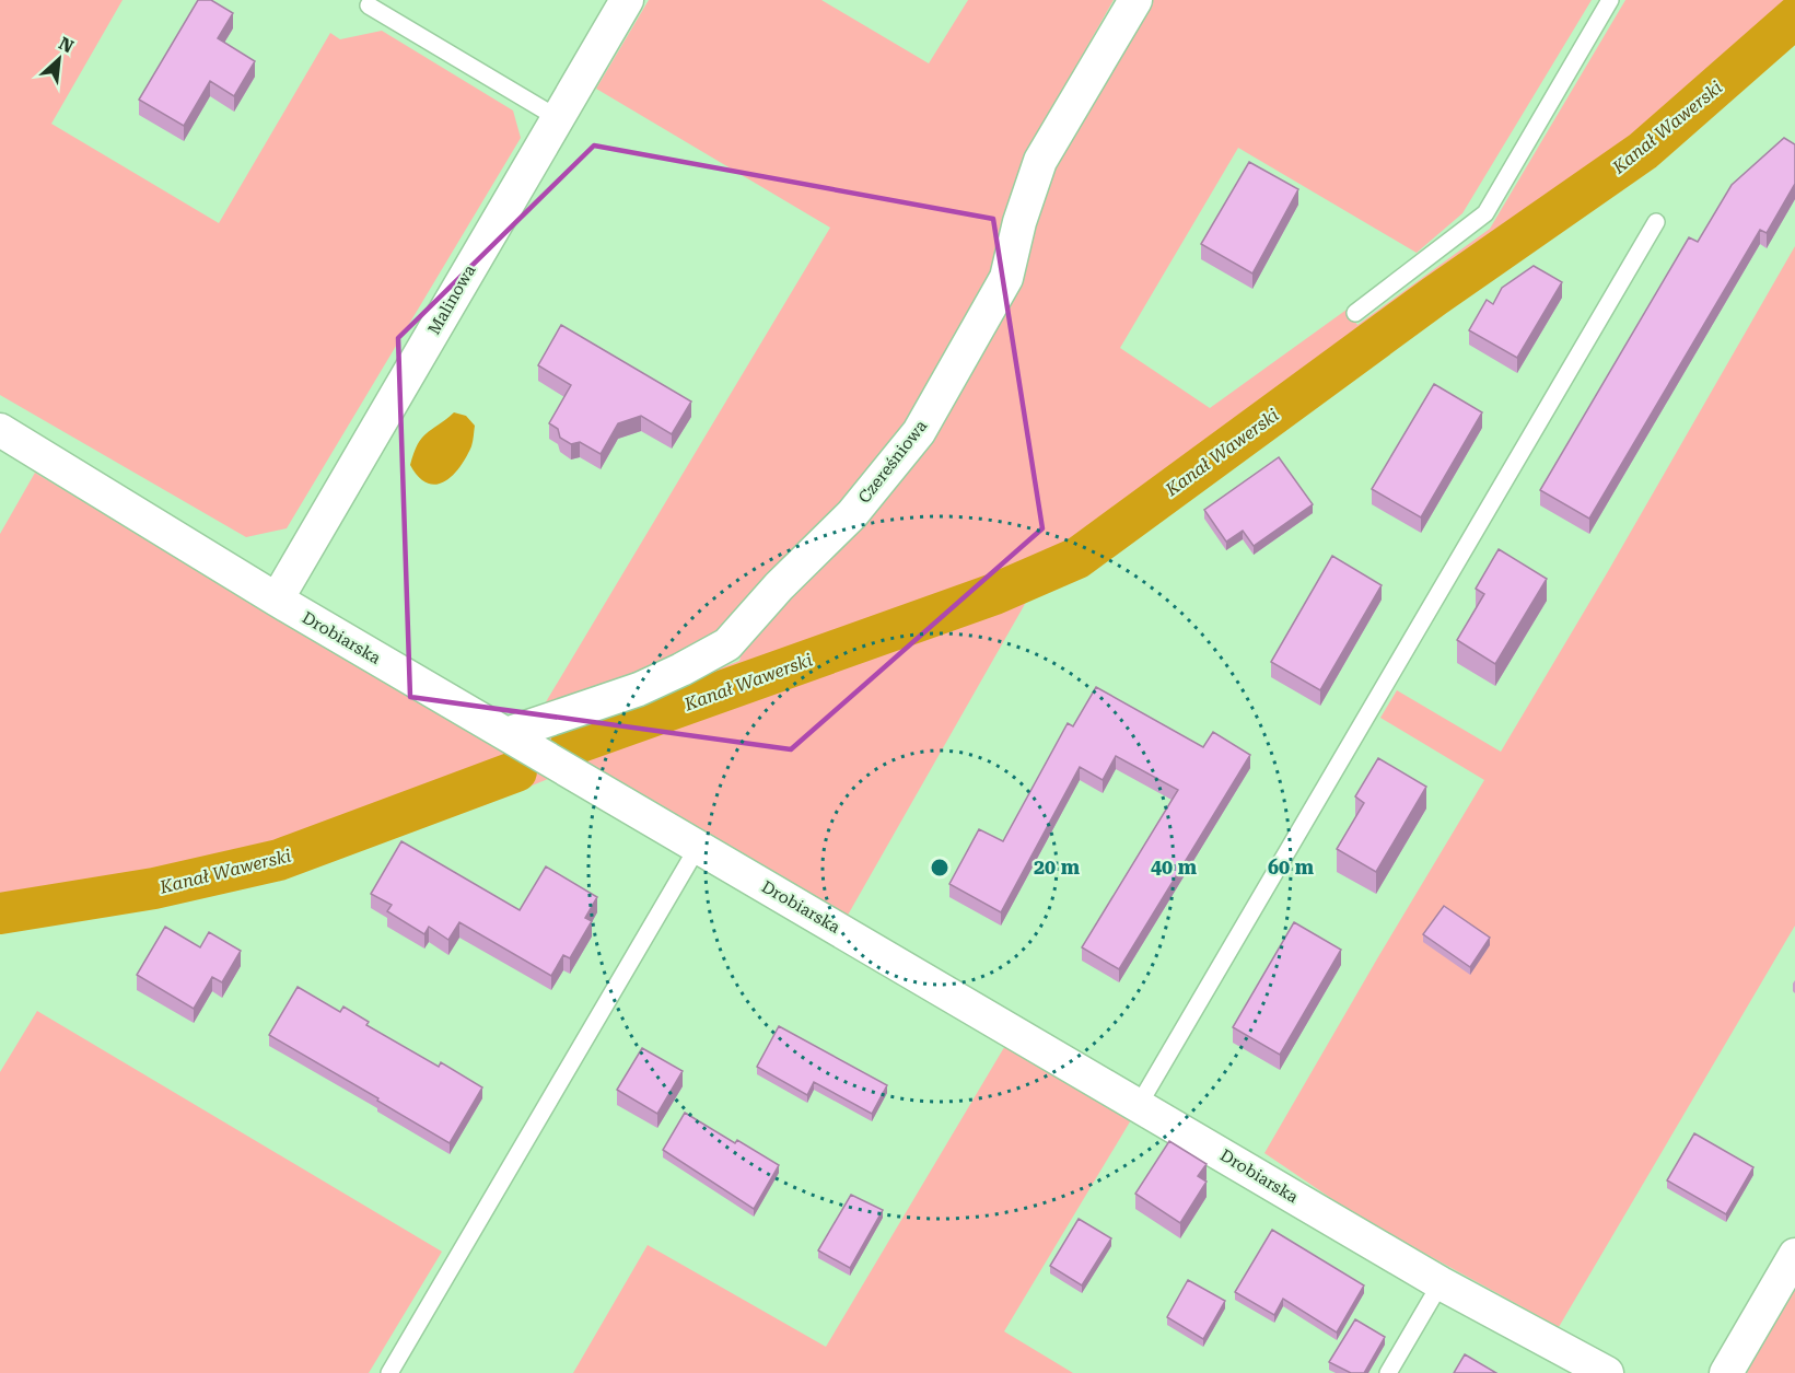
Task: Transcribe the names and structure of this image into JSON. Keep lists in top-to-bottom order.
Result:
{
  "streets": {
    "street": ["Malinowa", "Czereśniowa", "Drobiarska"]
  },
  "crossings": [
    ["Malinowa", "Drobiarska"],
    ["Czereśniowa", "Drobiarska"]
  ],
  "water": ["Kanał Wawerski"],
  "north": "top right",
  "rings": ["20 m", "40 m", "60 m"]
}
